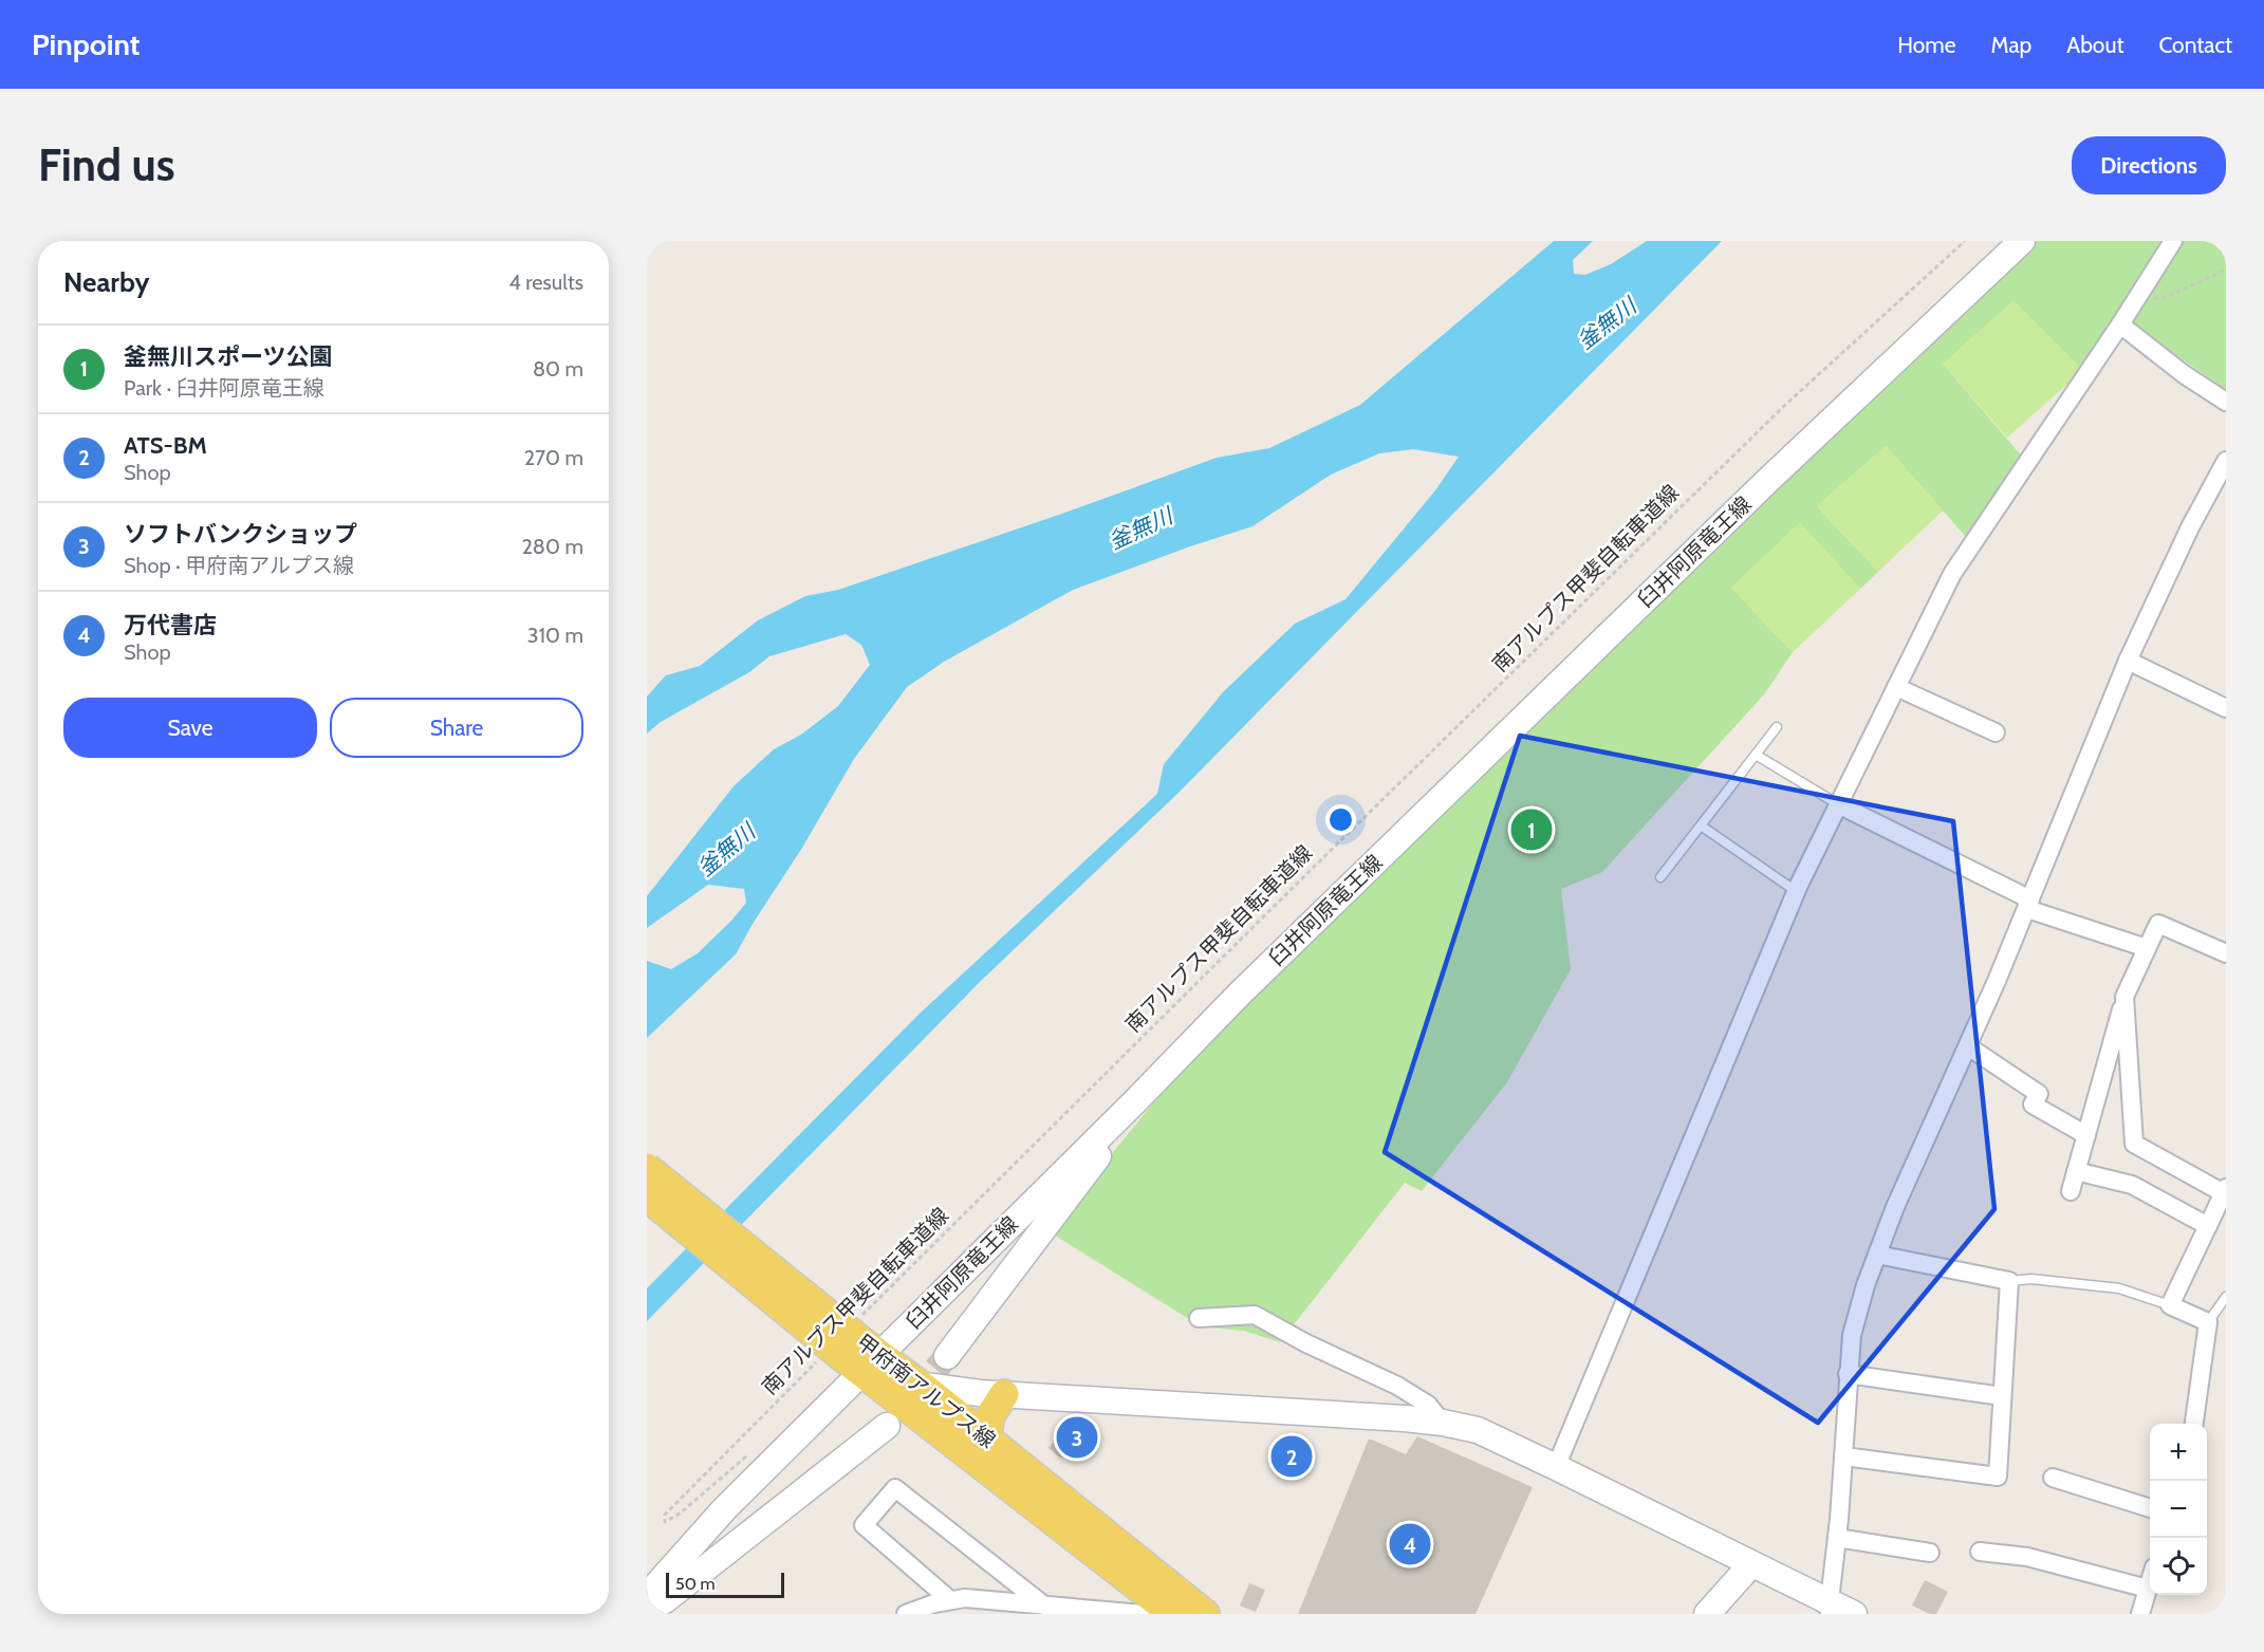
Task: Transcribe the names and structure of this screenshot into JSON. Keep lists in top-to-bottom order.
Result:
{
  "streets": {
    "main road": ["臼井阿原竜王線", "甲府南アルプス線"],
    "path": ["南アルプス甲斐自転車道線"]
  },
  "crossings": [
    ["臼井阿原竜王線", "南アルプス甲斐自転車道線"],
    ["臼井阿原竜王線", "甲府南アルプス線"],
    ["南アルプス甲斐自転車道線", "甲府南アルプス線"]
  ],
  "water": ["釜無川"],
  "scale_bar": "50 m",
  "page": {
    "header": "Pinpoint",
    "nav": [
      "Home",
      "Map",
      "About",
      "Contact"
    ],
    "buttons": [
      "Directions",
      ["Save", "Share"]
    ],
    "title": "Find us",
    "heading": ["Nearby", "4 results"],
    "list": [
      {
        "mark": "1",
        "name": "釜無川スポーツ公園",
        "note": "Park · 臼井阿原竜王線",
        "value": "80 m"
      },
      {
        "mark": "2",
        "name": "ATS-BM",
        "note": "Shop",
        "value": "270 m"
      },
      {
        "mark": "3",
        "name": "ソフトバンクショップ",
        "note": "Shop · 甲府南アルプス線",
        "value": "280 m"
      },
      {
        "mark": "4",
        "name": "万代書店",
        "note": "Shop",
        "value": "310 m"
      }
    ],
    "pins": [
      "1",
      "3",
      "2",
      "4"
    ],
    "map_buttons": ["+", "−"],
    "scale": "50 m"
  }
}
